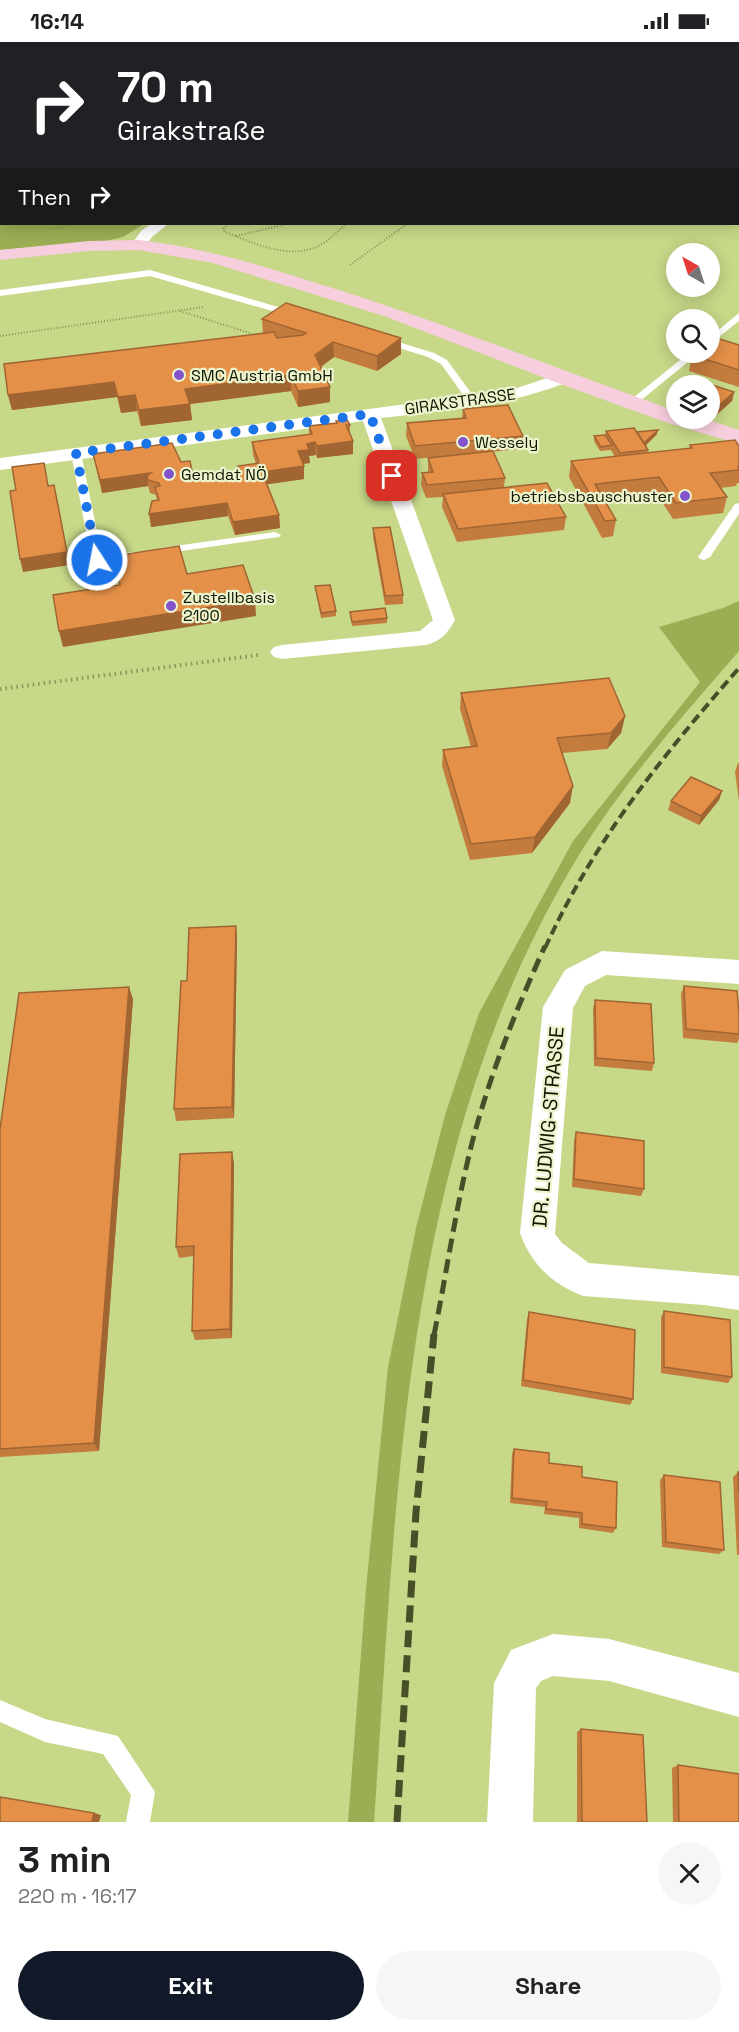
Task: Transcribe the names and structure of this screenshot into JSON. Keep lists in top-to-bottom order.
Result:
{
  "streets": {
    "street": ["GIRAKSTRASSE", "DR. LUDWIG-STRASSE"]
  },
  "places": [
    "SMC Austria GmbH",
    "Wessely",
    "Gemdat NÖ",
    "betriebsbauschuster",
    "Zustellbasis 2100"
  ],
  "north": "top left",
  "page": {
    "status": "16:14",
    "turn": ["70 m", "Girakstraße"],
    "then": "Then",
    "heading": ["3 min", "220 m · 16:17"],
    "buttons": ["Exit", "Share"]
  }
}
